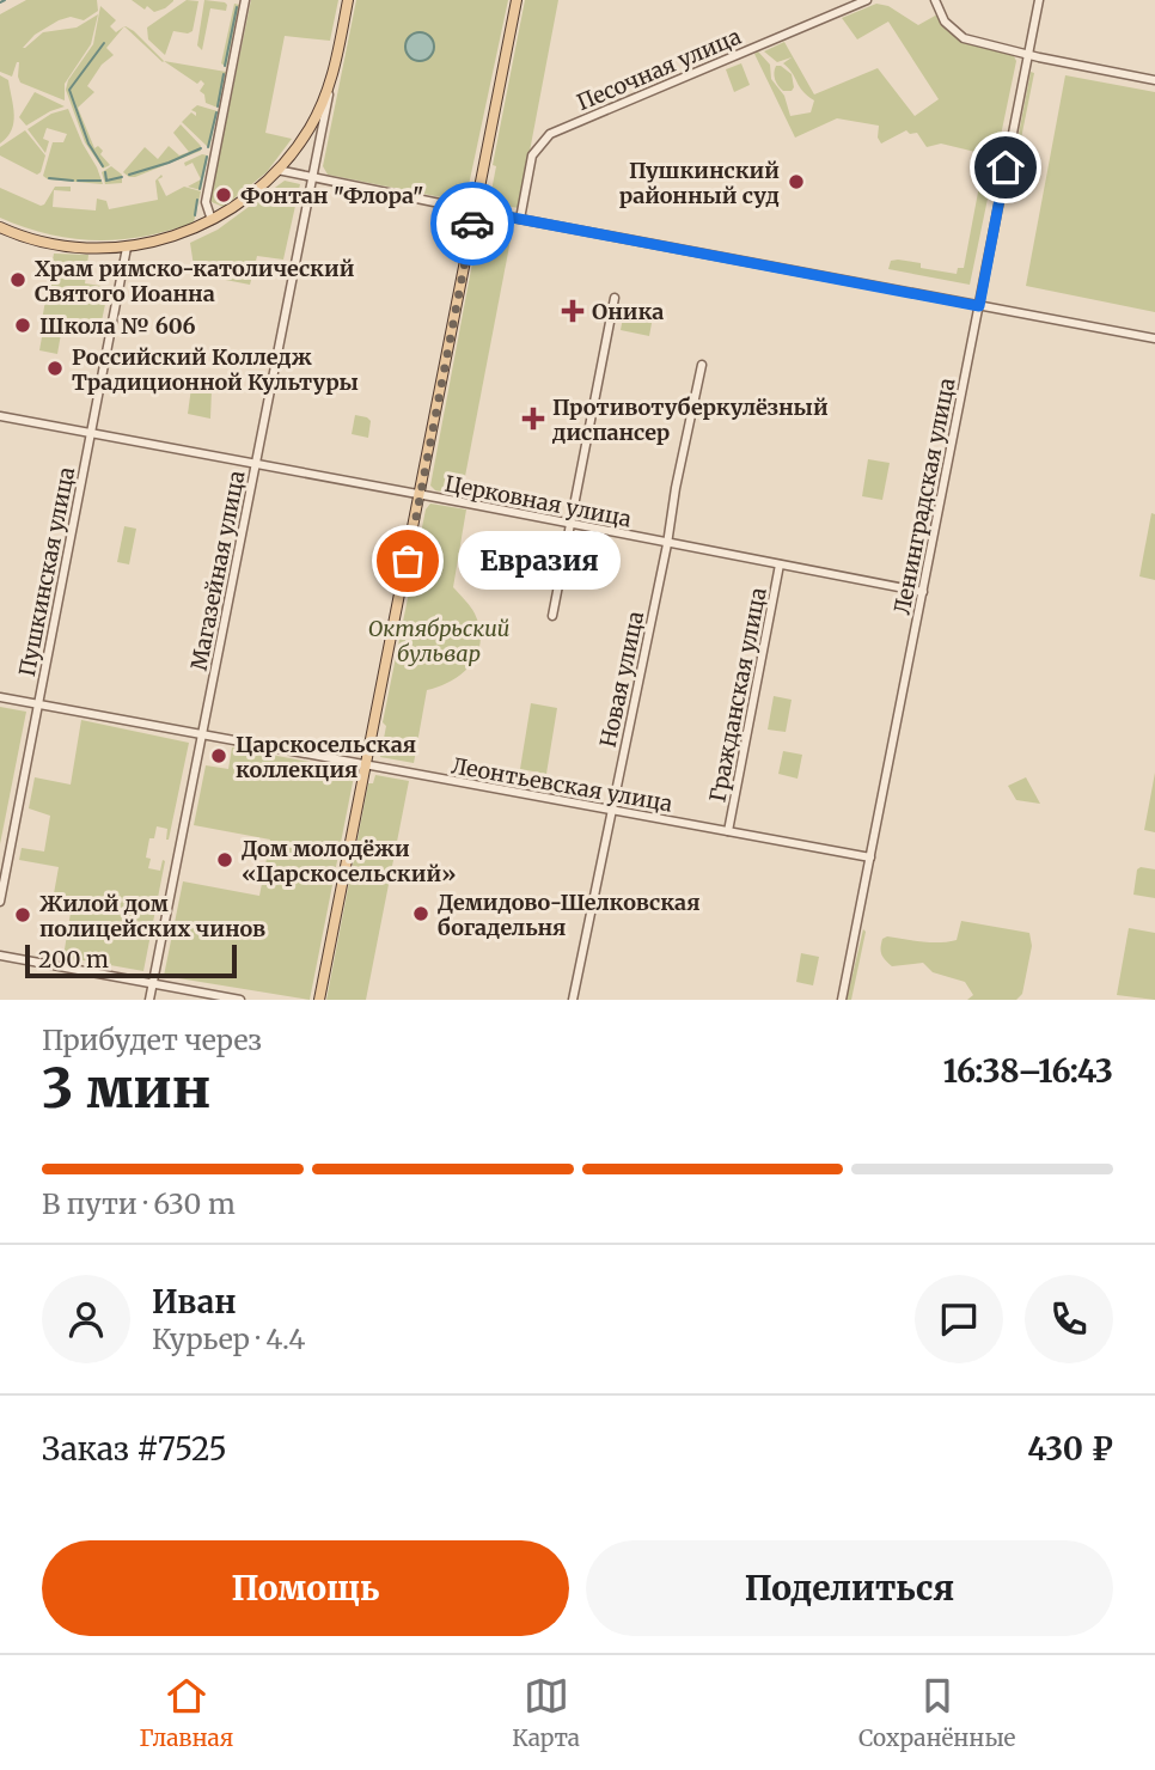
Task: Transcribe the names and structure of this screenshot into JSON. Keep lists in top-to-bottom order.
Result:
{
  "streets": {
    "street": [
      "Песочная улица",
      "Ленинградская улица",
      "Церковная улица",
      "Магазейная улица",
      "Пушкинская улица",
      "Новая улица",
      "Гражданская улица",
      "Леонтьевская улица"
    ]
  },
  "crossings": [
    ["Ленинградская улица", "Церковная улица"],
    ["Ленинградская улица", "Леонтьевская улица"],
    ["Церковная улица", "Магазейная улица"],
    ["Церковная улица", "Пушкинская улица"],
    ["Церковная улица", "Новая улица"],
    ["Церковная улица", "Гражданская улица"],
    ["Магазейная улица", "Леонтьевская улица"],
    ["Пушкинская улица", "Леонтьевская улица"],
    ["Новая улица", "Леонтьевская улица"],
    ["Гражданская улица", "Леонтьевская улица"]
  ],
  "parks": ["Октябрьский бульвар"],
  "places": {
    "other": [
      "Пушкинский районный суд",
      "Фонтан \"Флора\"",
      "Храм римско-католический Святого Иоанна",
      "Школа № 606",
      "Российский Колледж Традиционной Культуры",
      "Евразия",
      "Царскосельская коллекция",
      "Дом молодёжи «Царскосельский»",
      "Демидово-Шелковская богадельня",
      "Жилой дом полицейских чинов"
    ],
    "health": ["Оника", "Противотуберкулёзный диспансер"]
  },
  "scale_bar": "200 m",
  "page": {
    "bubble": "Евразия",
    "scale": "200 m",
    "heading": ["3 мин", "Прибудет через", "16:38–16:43"],
    "panel": [
      "Иван",
      "Курьер · 4.4",
      "Заказ #7525",
      "430 ₽"
    ],
    "bar": "В пути · 630 m",
    "buttons": ["Помощь", "Поделиться"],
    "tabs": ["Главная", "Карта", "Сохранённые"]
  }
}
